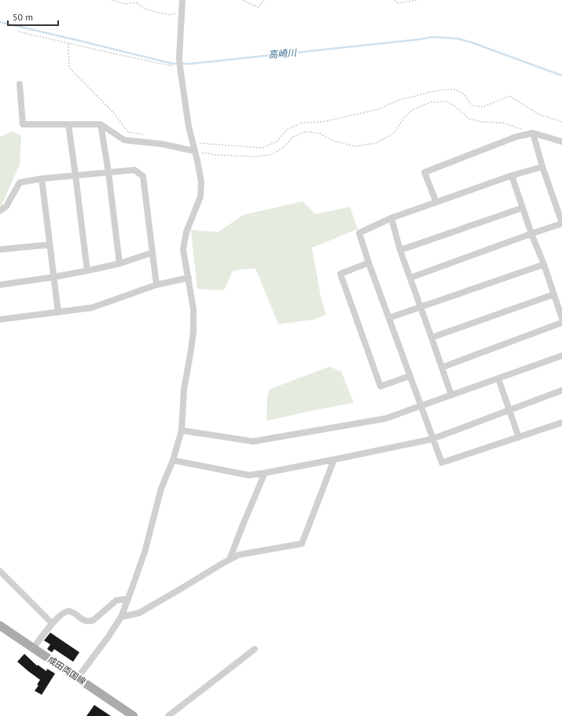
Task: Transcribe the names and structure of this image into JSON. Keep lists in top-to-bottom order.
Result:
{
  "streets": {
    "main road": ["成田両国線"]
  },
  "water": ["高崎川"],
  "scale_bar": "50 m"
}
